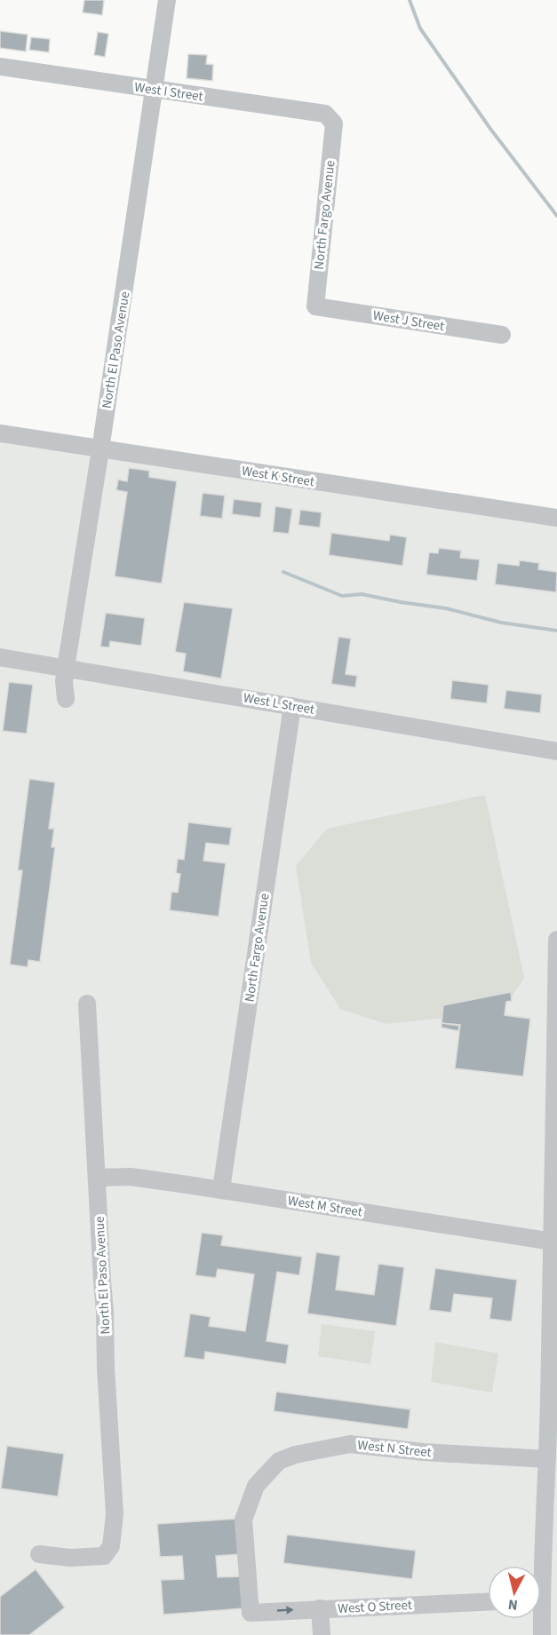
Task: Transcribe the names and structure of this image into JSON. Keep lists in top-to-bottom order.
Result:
{
  "streets": {
    "street": [
      "West I Street",
      "North Fargo Avenue",
      "West J Street",
      "North El Paso Avenue",
      "West K Street",
      "West L Street",
      "West M Street",
      "West N Street",
      "West O Street"
    ]
  },
  "crossings": [
    ["West I Street", "North Fargo Avenue"],
    ["West I Street", "North El Paso Avenue"],
    ["North Fargo Avenue", "West J Street"],
    ["North Fargo Avenue", "West L Street"],
    ["North Fargo Avenue", "West M Street"],
    ["North El Paso Avenue", "West K Street"],
    ["North El Paso Avenue", "West L Street"],
    ["North El Paso Avenue", "West M Street"],
    ["West N Street", "West O Street"]
  ],
  "north": "bottom"
}
